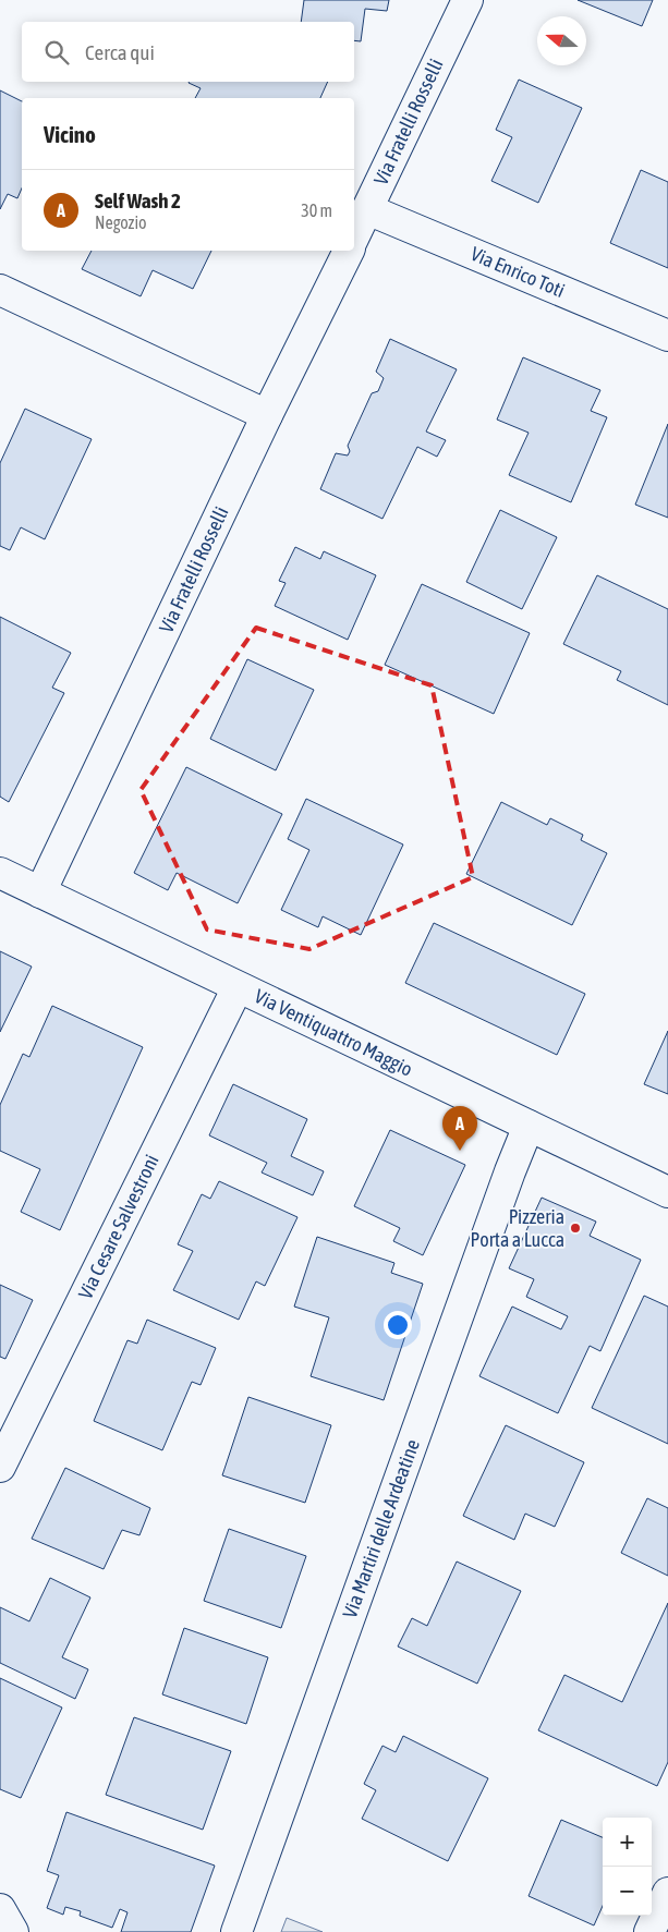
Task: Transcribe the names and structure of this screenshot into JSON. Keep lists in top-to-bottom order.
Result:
{
  "streets": {
    "street": [
      "Via Fratelli Rosselli",
      "Via Enrico Toti",
      "Via Ventiquattro Maggio",
      "Via Cesare Salvestroni",
      "Via Martiri delle Ardeatine"
    ]
  },
  "crossings": [
    ["Via Fratelli Rosselli", "Via Enrico Toti"],
    ["Via Fratelli Rosselli", "Via Ventiquattro Maggio"],
    ["Via Ventiquattro Maggio", "Via Cesare Salvestroni"],
    ["Via Ventiquattro Maggio", "Via Martiri delle Ardeatine"]
  ],
  "places": ["Pizzeria Porta a Lucca"],
  "north": "left",
  "page": {
    "search": "Cerca qui",
    "heading": "Vicino",
    "list": [
      {
        "mark": "A",
        "name": "Self Wash 2",
        "note": "Negozio",
        "value": "30 m"
      }
    ],
    "pins": "A",
    "map_buttons": ["+", "−"]
  }
}
